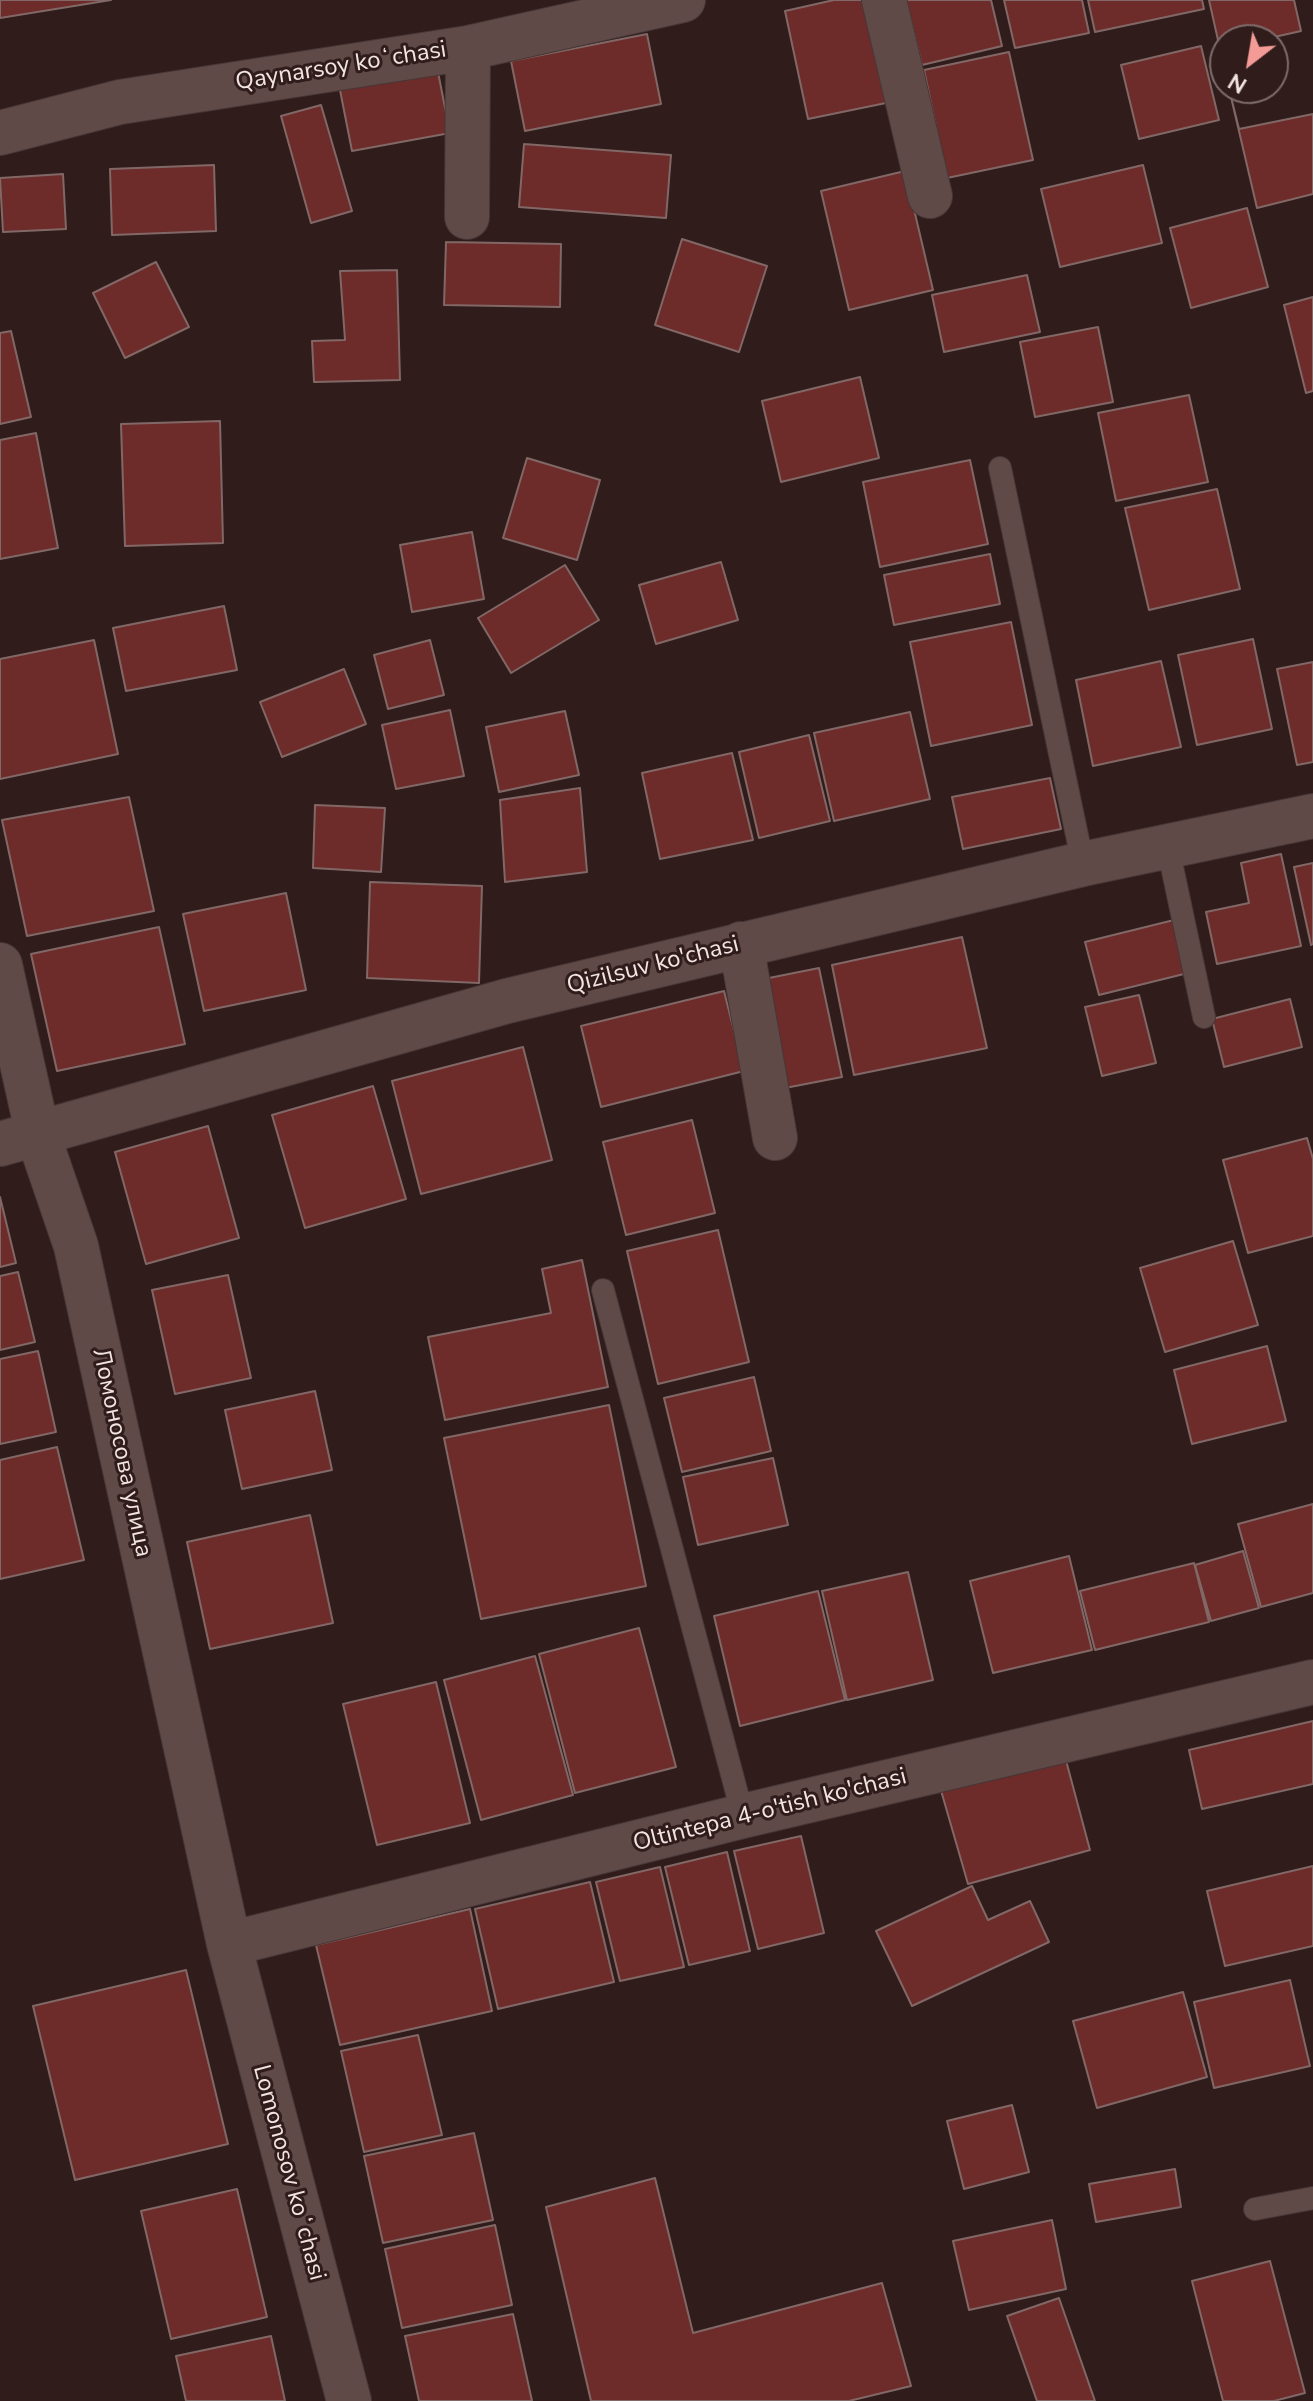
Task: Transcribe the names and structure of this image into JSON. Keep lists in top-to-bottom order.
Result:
{
  "streets": {
    "street": [
      "Qaynarsoy koʻchasi",
      "Qizilsuv ko'chasi",
      "Ломоносова улица",
      "Oltintepa 4-o'tish ko'chasi",
      "Lomonosov koʻchasi"
    ]
  },
  "crossings": [
    ["Qizilsuv ko'chasi", "Ломоносова улица"],
    ["Ломоносова улица", "Oltintepa 4-o'tish ko'chasi"],
    ["Ломоносова улица", "Lomonosov koʻchasi"],
    ["Oltintepa 4-o'tish ko'chasi", "Lomonosov koʻchasi"]
  ],
  "north": "bottom left"
}
